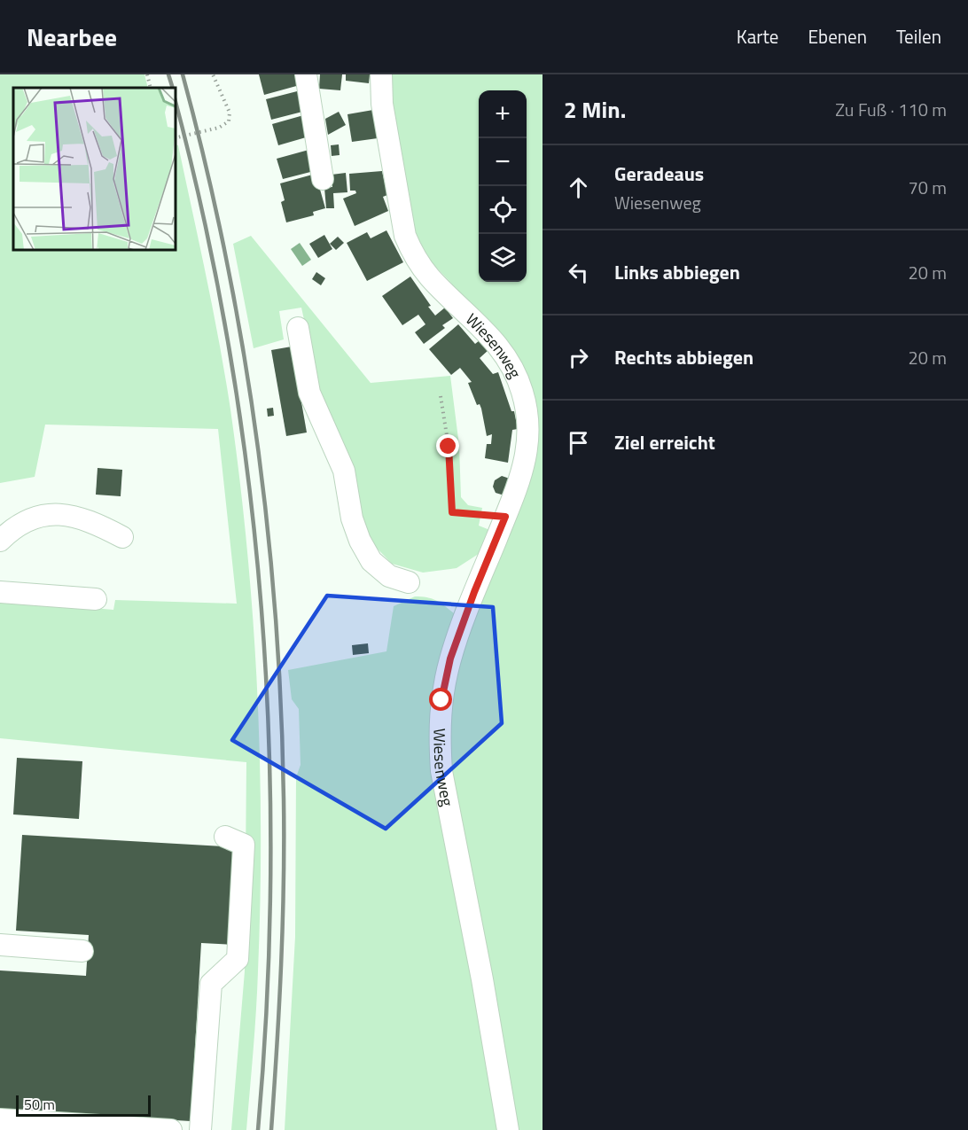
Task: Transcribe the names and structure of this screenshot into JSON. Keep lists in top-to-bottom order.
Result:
{
  "streets": {
    "street": ["Wiesenweg"]
  },
  "scale_bar": "50 m",
  "page": {
    "header": "Nearbee",
    "nav": ["Karte", "Ebenen", "Teilen"],
    "heading": ["2 Min.", "Zu Fuß · 110 m"],
    "map_buttons": ["+", "−"],
    "list": [
      ["Geradeaus", "Wiesenweg", "70 m"],
      ["Links abbiegen", "20 m"],
      ["Rechts abbiegen", "20 m"],
      "Ziel erreicht"
    ],
    "scale": "50 m"
  }
}
